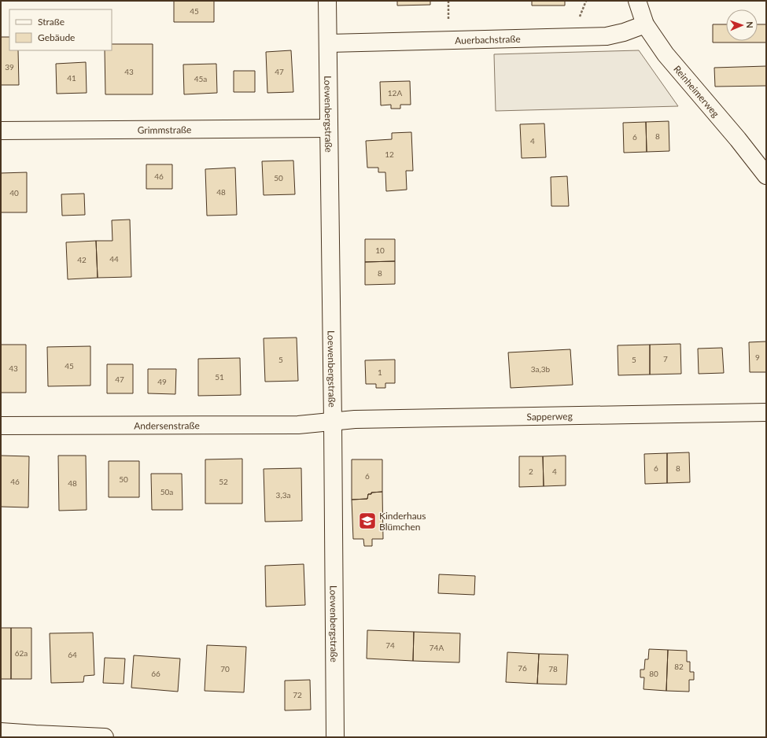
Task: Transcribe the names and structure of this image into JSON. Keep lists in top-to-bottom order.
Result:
{
  "streets": {
    "street": [
      "Auerbachstraße",
      "Reinheimerweg",
      "Loewenbergstraße",
      "Grimmstraße",
      "Sapperweg",
      "Andersenstraße"
    ]
  },
  "crossings": [
    ["Auerbachstraße", "Reinheimerweg"],
    ["Auerbachstraße", "Loewenbergstraße"],
    ["Loewenbergstraße", "Grimmstraße"],
    ["Loewenbergstraße", "Sapperweg"],
    ["Loewenbergstraße", "Andersenstraße"],
    ["Sapperweg", "Andersenstraße"]
  ],
  "places": {
    "school or university": ["Kinderhaus Blümchen"]
  },
  "house_numbers": [
    "45",
    "39",
    "43",
    "47",
    "41",
    "45a",
    "12A",
    "8",
    "6",
    "4",
    "12",
    "46",
    "50",
    "48",
    "40",
    "10",
    "44",
    "42",
    "8",
    "9",
    "7",
    "5",
    "5",
    "45",
    "43",
    "3a,3b",
    "1",
    "51",
    "47",
    "49",
    "6",
    "8",
    "2",
    "4",
    "6",
    "50",
    "46",
    "52",
    "48",
    "50a",
    "3,3a",
    "74",
    "74A",
    "62a",
    "64",
    "82",
    "76",
    "70",
    "78",
    "66",
    "80",
    "72"
  ],
  "legend": ["Straße", "Gebäude"],
  "north": "right"
}
